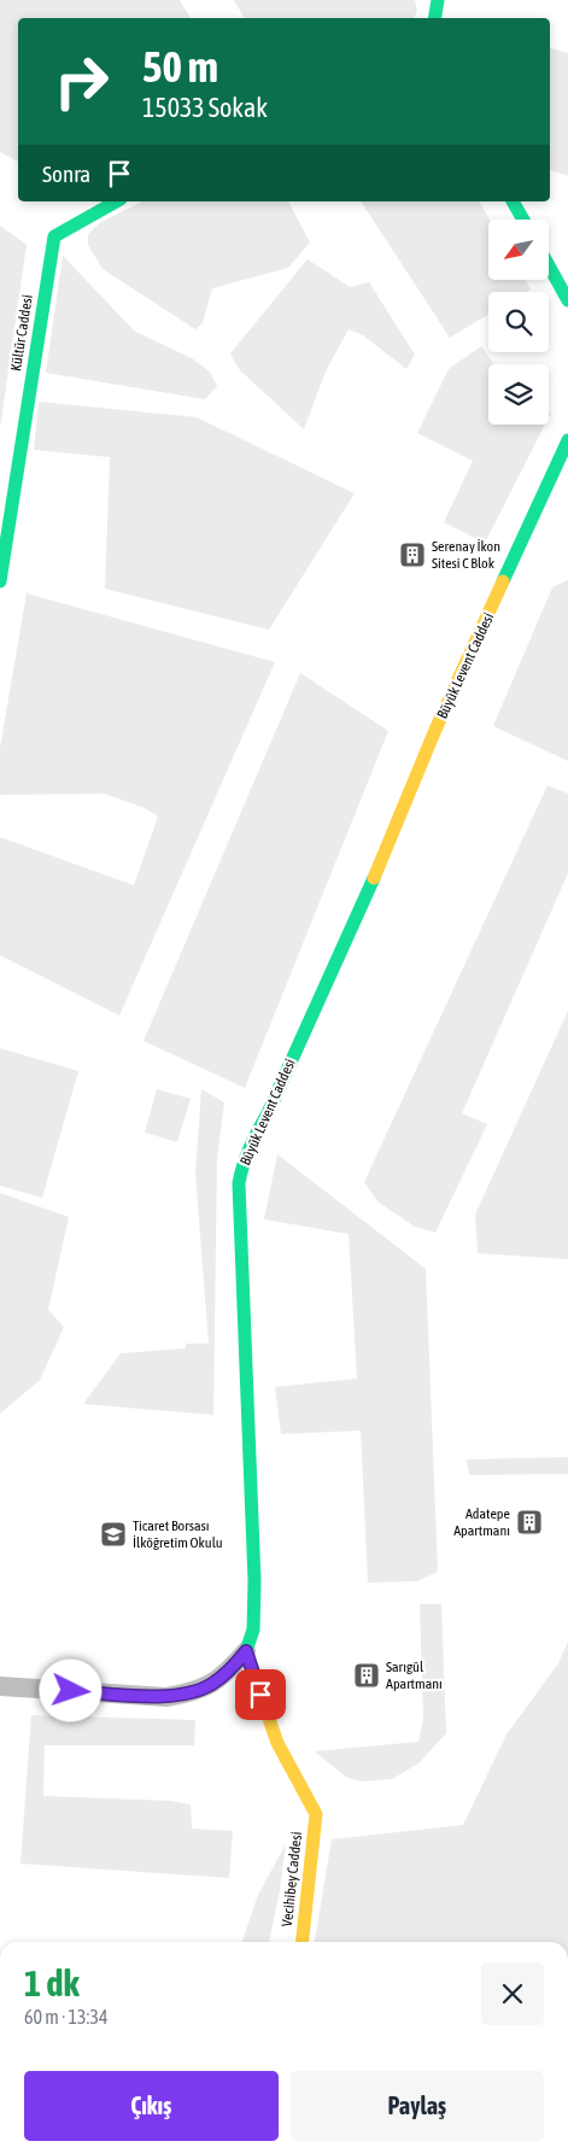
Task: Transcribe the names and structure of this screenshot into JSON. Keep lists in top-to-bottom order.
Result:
{
  "streets": {
    "street": ["Kültür Caddesi", "Büyük Levent Caddesi", "Vecihibey Caddesi"]
  },
  "crossings": [
    ["Büyük Levent Caddesi", "Vecihibey Caddesi"]
  ],
  "places": {
    "building": ["Serenay İkon Sitesi C Blok", "Adatepe Apartmanı", "Sarıgül Apartmanı"],
    "school or university": ["Ticaret Borsası İlköğretim Okulu"]
  },
  "north": "bottom left",
  "page": {
    "turn": ["50 m", "15033 Sokak"],
    "then": "Sonra",
    "heading": ["1 dk", "60 m · 13:34"],
    "buttons": ["Çıkış", "Paylaş"]
  }
}
